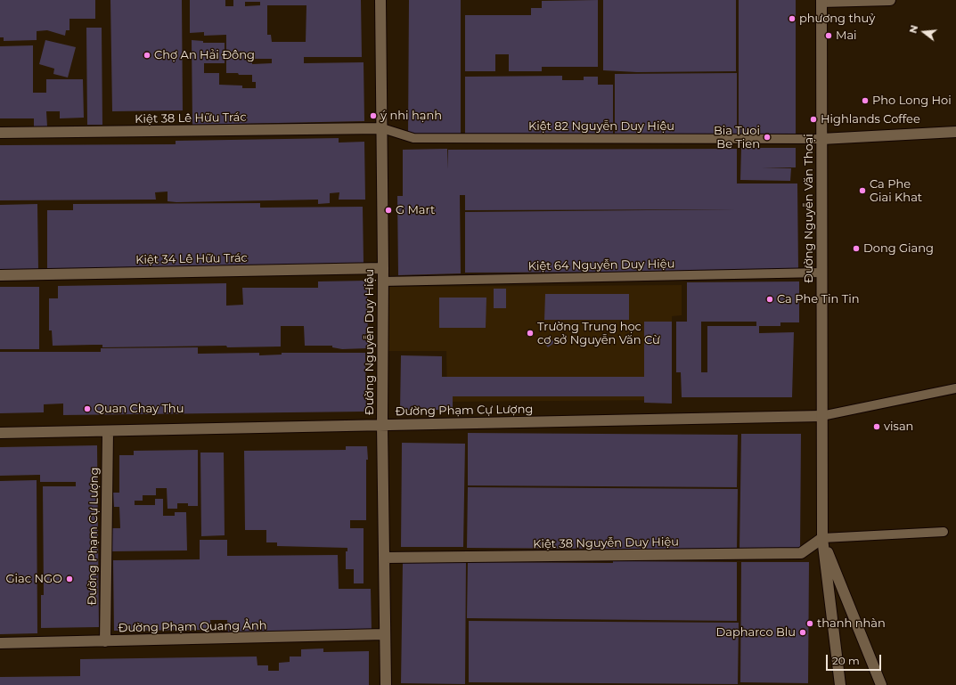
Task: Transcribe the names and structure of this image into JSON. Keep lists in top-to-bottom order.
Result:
{
  "streets": {
    "street": [
      "Kiệt 38 Lê Hữu Trác",
      "Đường Nguyễn Văn Thoại",
      "Kiệt 34 Lê Hữu Trác",
      "Đường Nguyễn Duy Hiệu",
      "Đường Phạm Cự Lượng",
      "Kiệt 38 Nguyễn Duy Hiệu",
      "Đường Phạm Quang Ảnh"
    ],
    "lane": ["Kiệt 82 Nguyễn Duy Hiệu", "Kiệt 64 Nguyễn Duy Hiệu"]
  },
  "crossings": [
    ["Kiệt 38 Lê Hữu Trác", "Kiệt 82 Nguyễn Duy Hiệu"],
    ["Kiệt 38 Lê Hữu Trác", "Đường Nguyễn Duy Hiệu"],
    ["Kiệt 82 Nguyễn Duy Hiệu", "Đường Nguyễn Văn Thoại"],
    ["Kiệt 82 Nguyễn Duy Hiệu", "Đường Nguyễn Duy Hiệu"],
    ["Đường Nguyễn Văn Thoại", "Kiệt 64 Nguyễn Duy Hiệu"],
    ["Đường Nguyễn Văn Thoại", "Đường Phạm Cự Lượng"],
    ["Đường Nguyễn Văn Thoại", "Kiệt 38 Nguyễn Duy Hiệu"],
    ["Kiệt 34 Lê Hữu Trác", "Đường Nguyễn Duy Hiệu"],
    ["Kiệt 64 Nguyễn Duy Hiệu", "Đường Nguyễn Duy Hiệu"],
    ["Đường Nguyễn Duy Hiệu", "Đường Phạm Cự Lượng"],
    ["Đường Nguyễn Duy Hiệu", "Kiệt 38 Nguyễn Duy Hiệu"],
    ["Đường Nguyễn Duy Hiệu", "Đường Phạm Quang Ảnh"],
    ["Đường Phạm Cự Lượng", "Đường Phạm Quang Ảnh"]
  ],
  "places": [
    "phương thuỷ",
    "Mai",
    "Chợ An Hải Đông",
    "Pho Long Hoi",
    "ý nhi hạnh",
    "Highlands Coffee",
    "Bia Tuoi Be Tien",
    "Ca Phe Giai Khat",
    "G Mart",
    "Dong Giang",
    "Ca Phe Tin Tin",
    "Trường Trung học cơ sở Nguyễn Văn Cừ",
    "Quan Chay Thu",
    "visan",
    "Giac NGO",
    "thanh nhàn",
    "Dapharco Blu"
  ],
  "scale_bar": "20 m",
  "north": "left"
}
